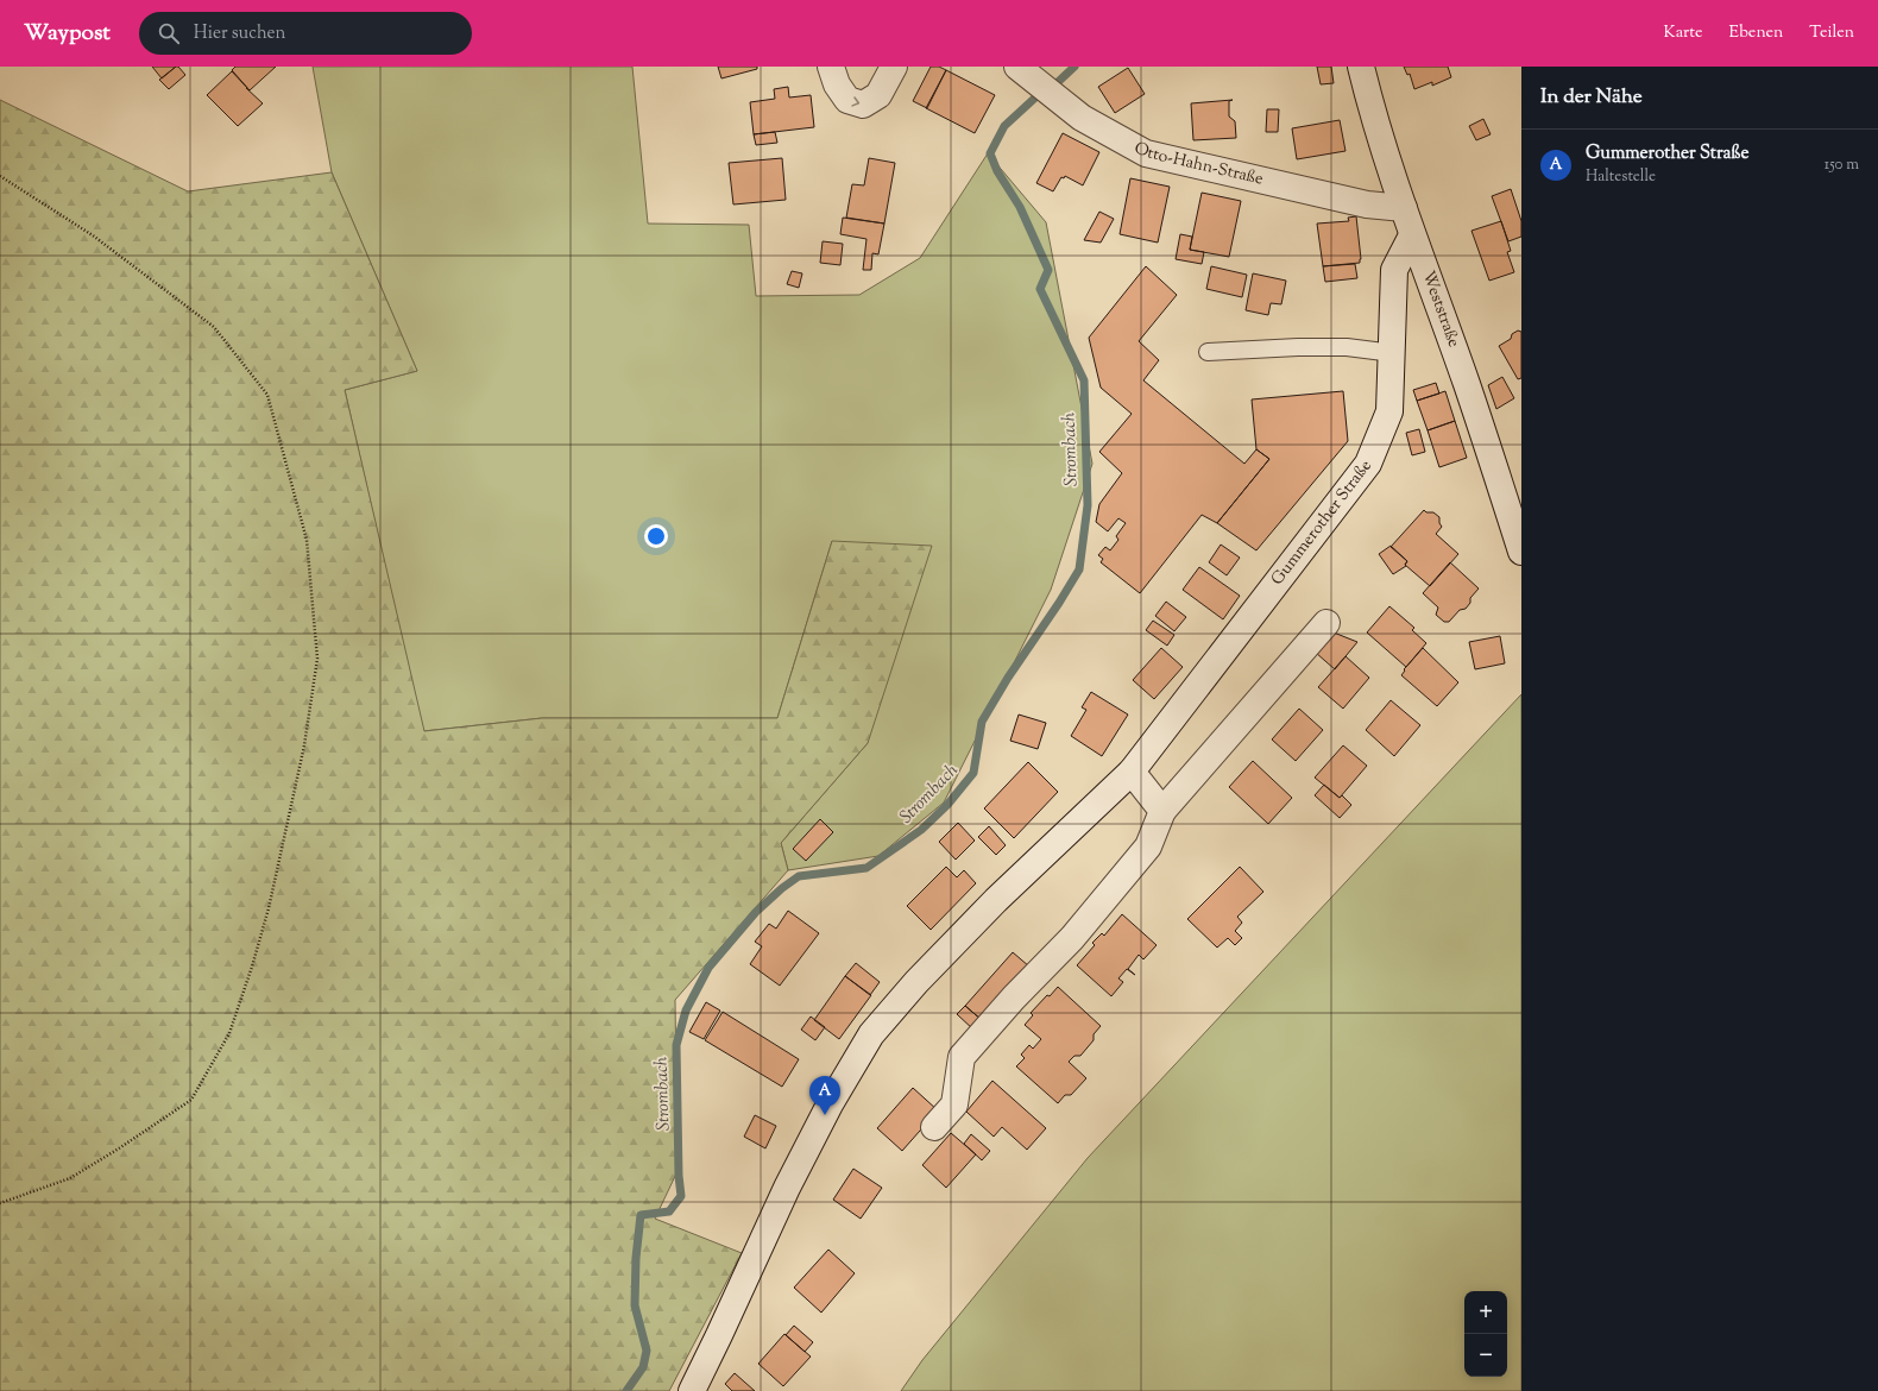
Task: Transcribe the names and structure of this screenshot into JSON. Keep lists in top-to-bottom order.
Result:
{
  "streets": {
    "street": ["Otto-Hahn-Straße", "Weststraße", "Gummerother Straße"]
  },
  "crossings": [
    ["Otto-Hahn-Straße", "Weststraße"],
    ["Weststraße", "Gummerother Straße"]
  ],
  "water": ["Strombach"],
  "page": {
    "header": "Waypost",
    "search": "Hier suchen",
    "nav": ["Karte", "Ebenen", "Teilen"],
    "heading": "In der Nähe",
    "list": [
      {
        "mark": "A",
        "name": "Gummerother Straße",
        "note": "Haltestelle",
        "value": "150 m"
      }
    ],
    "pins": "A",
    "map_buttons": ["+", "−"]
  }
}
